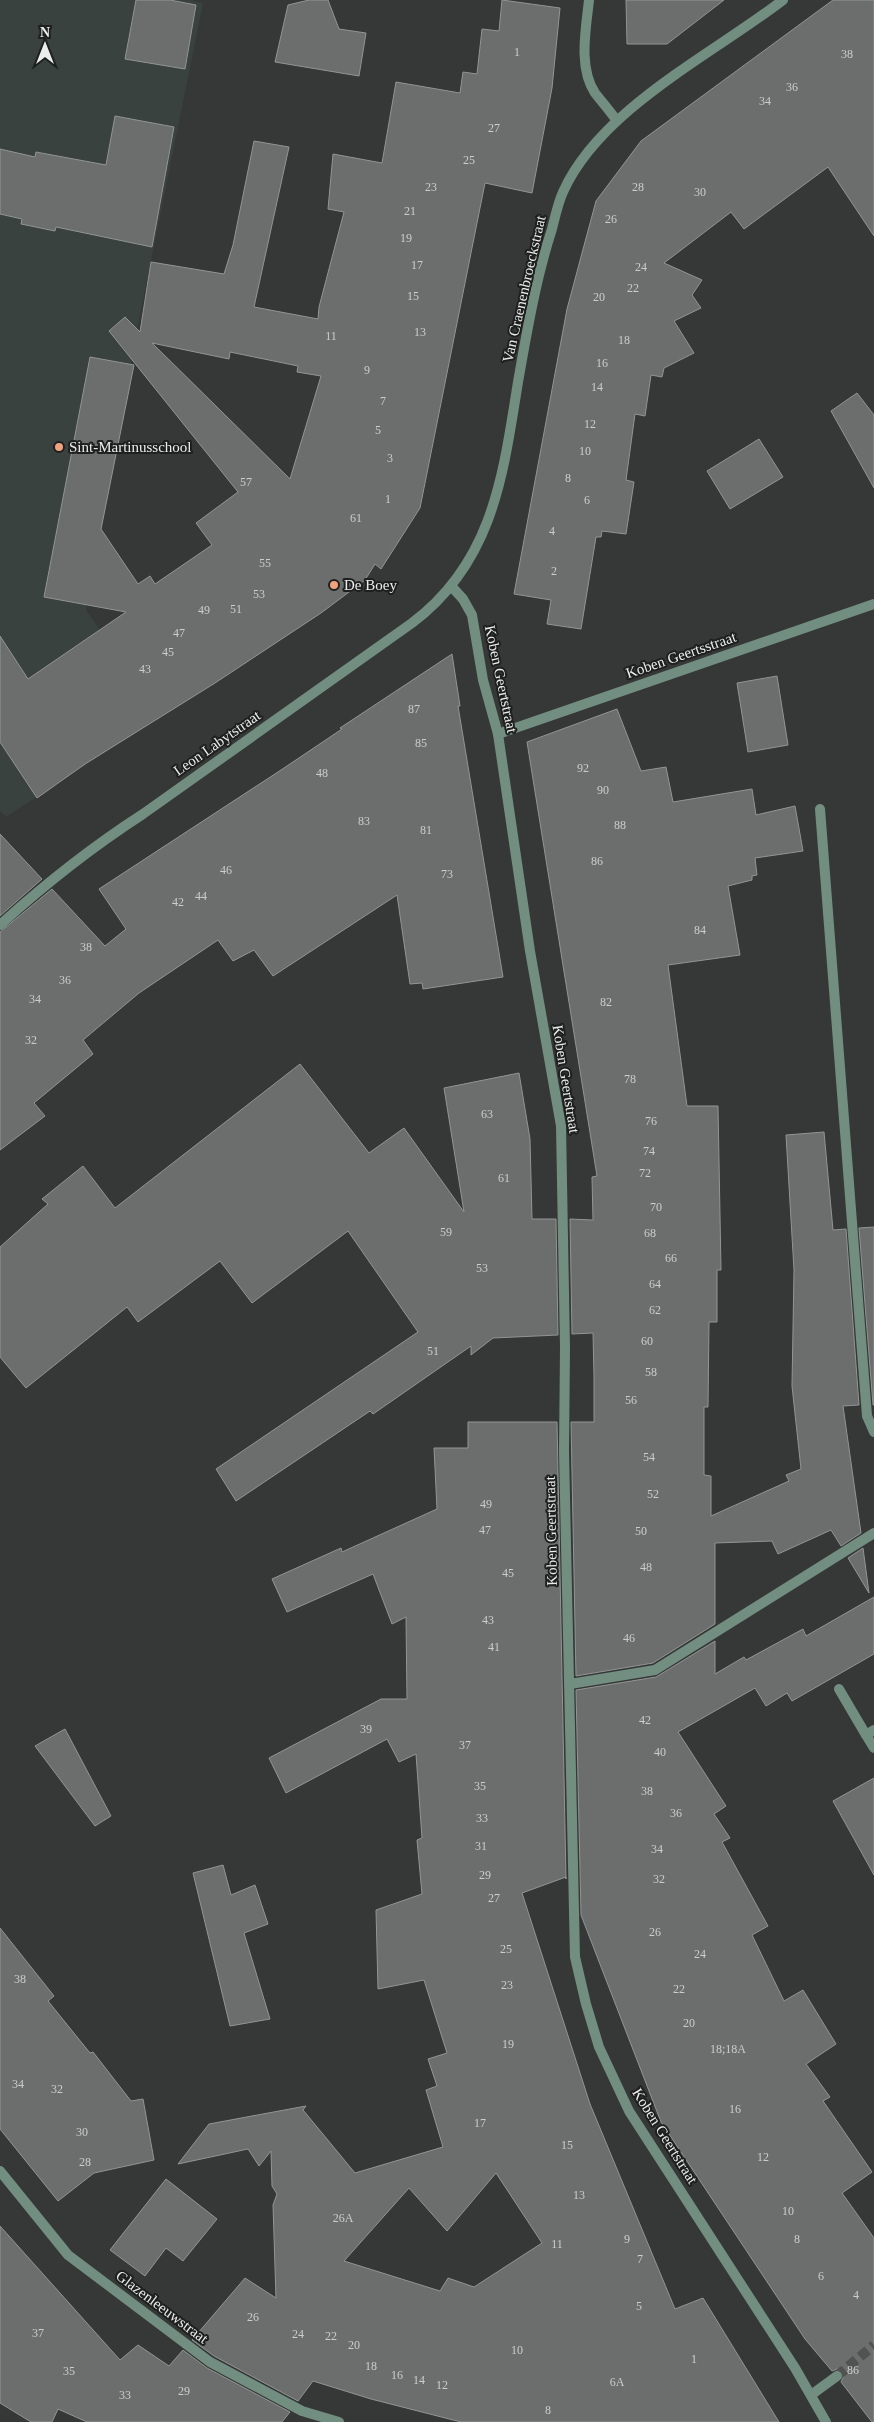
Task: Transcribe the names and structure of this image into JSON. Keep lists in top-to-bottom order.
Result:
{
  "streets": {
    "street": [
      "Van Craenenbroeckstraat",
      "Koben Geertsstraat",
      "Koben Geertstraat",
      "Leon Labytstraat",
      "Glazenleeuwstraat"
    ]
  },
  "crossings": [
    ["Van Craenenbroeckstraat", "Koben Geertstraat"],
    ["Van Craenenbroeckstraat", "Leon Labytstraat"],
    ["Koben Geertsstraat", "Koben Geertstraat"],
    ["Koben Geertstraat", "Leon Labytstraat"]
  ],
  "places": ["Sint-Martinusschool", "De Boey"],
  "house_numbers": [
    "1",
    "38",
    "36",
    "34",
    "27",
    "25",
    "23",
    "28",
    "30",
    "21",
    "26",
    "19",
    "17",
    "24",
    "22",
    "15",
    "20",
    "13",
    "11",
    "18",
    "16",
    "9",
    "14",
    "7",
    "12",
    "5",
    "10",
    "3",
    "8",
    "57",
    "1",
    "6",
    "61",
    "4",
    "55",
    "2",
    "53",
    "51",
    "49",
    "47",
    "45",
    "43",
    "87",
    "85",
    "92",
    "48",
    "90",
    "83",
    "88",
    "81",
    "86",
    "46",
    "73",
    "44",
    "42",
    "84",
    "38",
    "36",
    "34",
    "82",
    "32",
    "78",
    "63",
    "76",
    "74",
    "72",
    "61",
    "70",
    "59",
    "68",
    "66",
    "53",
    "64",
    "62",
    "60",
    "51",
    "58",
    "56",
    "54",
    "52",
    "49",
    "47",
    "50",
    "48",
    "45",
    "43",
    "46",
    "41",
    "42",
    "39",
    "37",
    "40",
    "35",
    "38",
    "36",
    "33",
    "31",
    "34",
    "29",
    "32",
    "27",
    "26",
    "25",
    "24",
    "38",
    "23",
    "22",
    "20",
    "19",
    "18;18A",
    "34",
    "32",
    "16",
    "17",
    "30",
    "15",
    "12",
    "28",
    "13",
    "10",
    "26A",
    "9",
    "8",
    "11",
    "7",
    "6",
    "4",
    "5",
    "26",
    "37",
    "24",
    "22",
    "20",
    "10",
    "1",
    "18",
    "86",
    "35",
    "16",
    "14",
    "6A",
    "12",
    "29",
    "33",
    "8"
  ],
  "north": "top"
}
